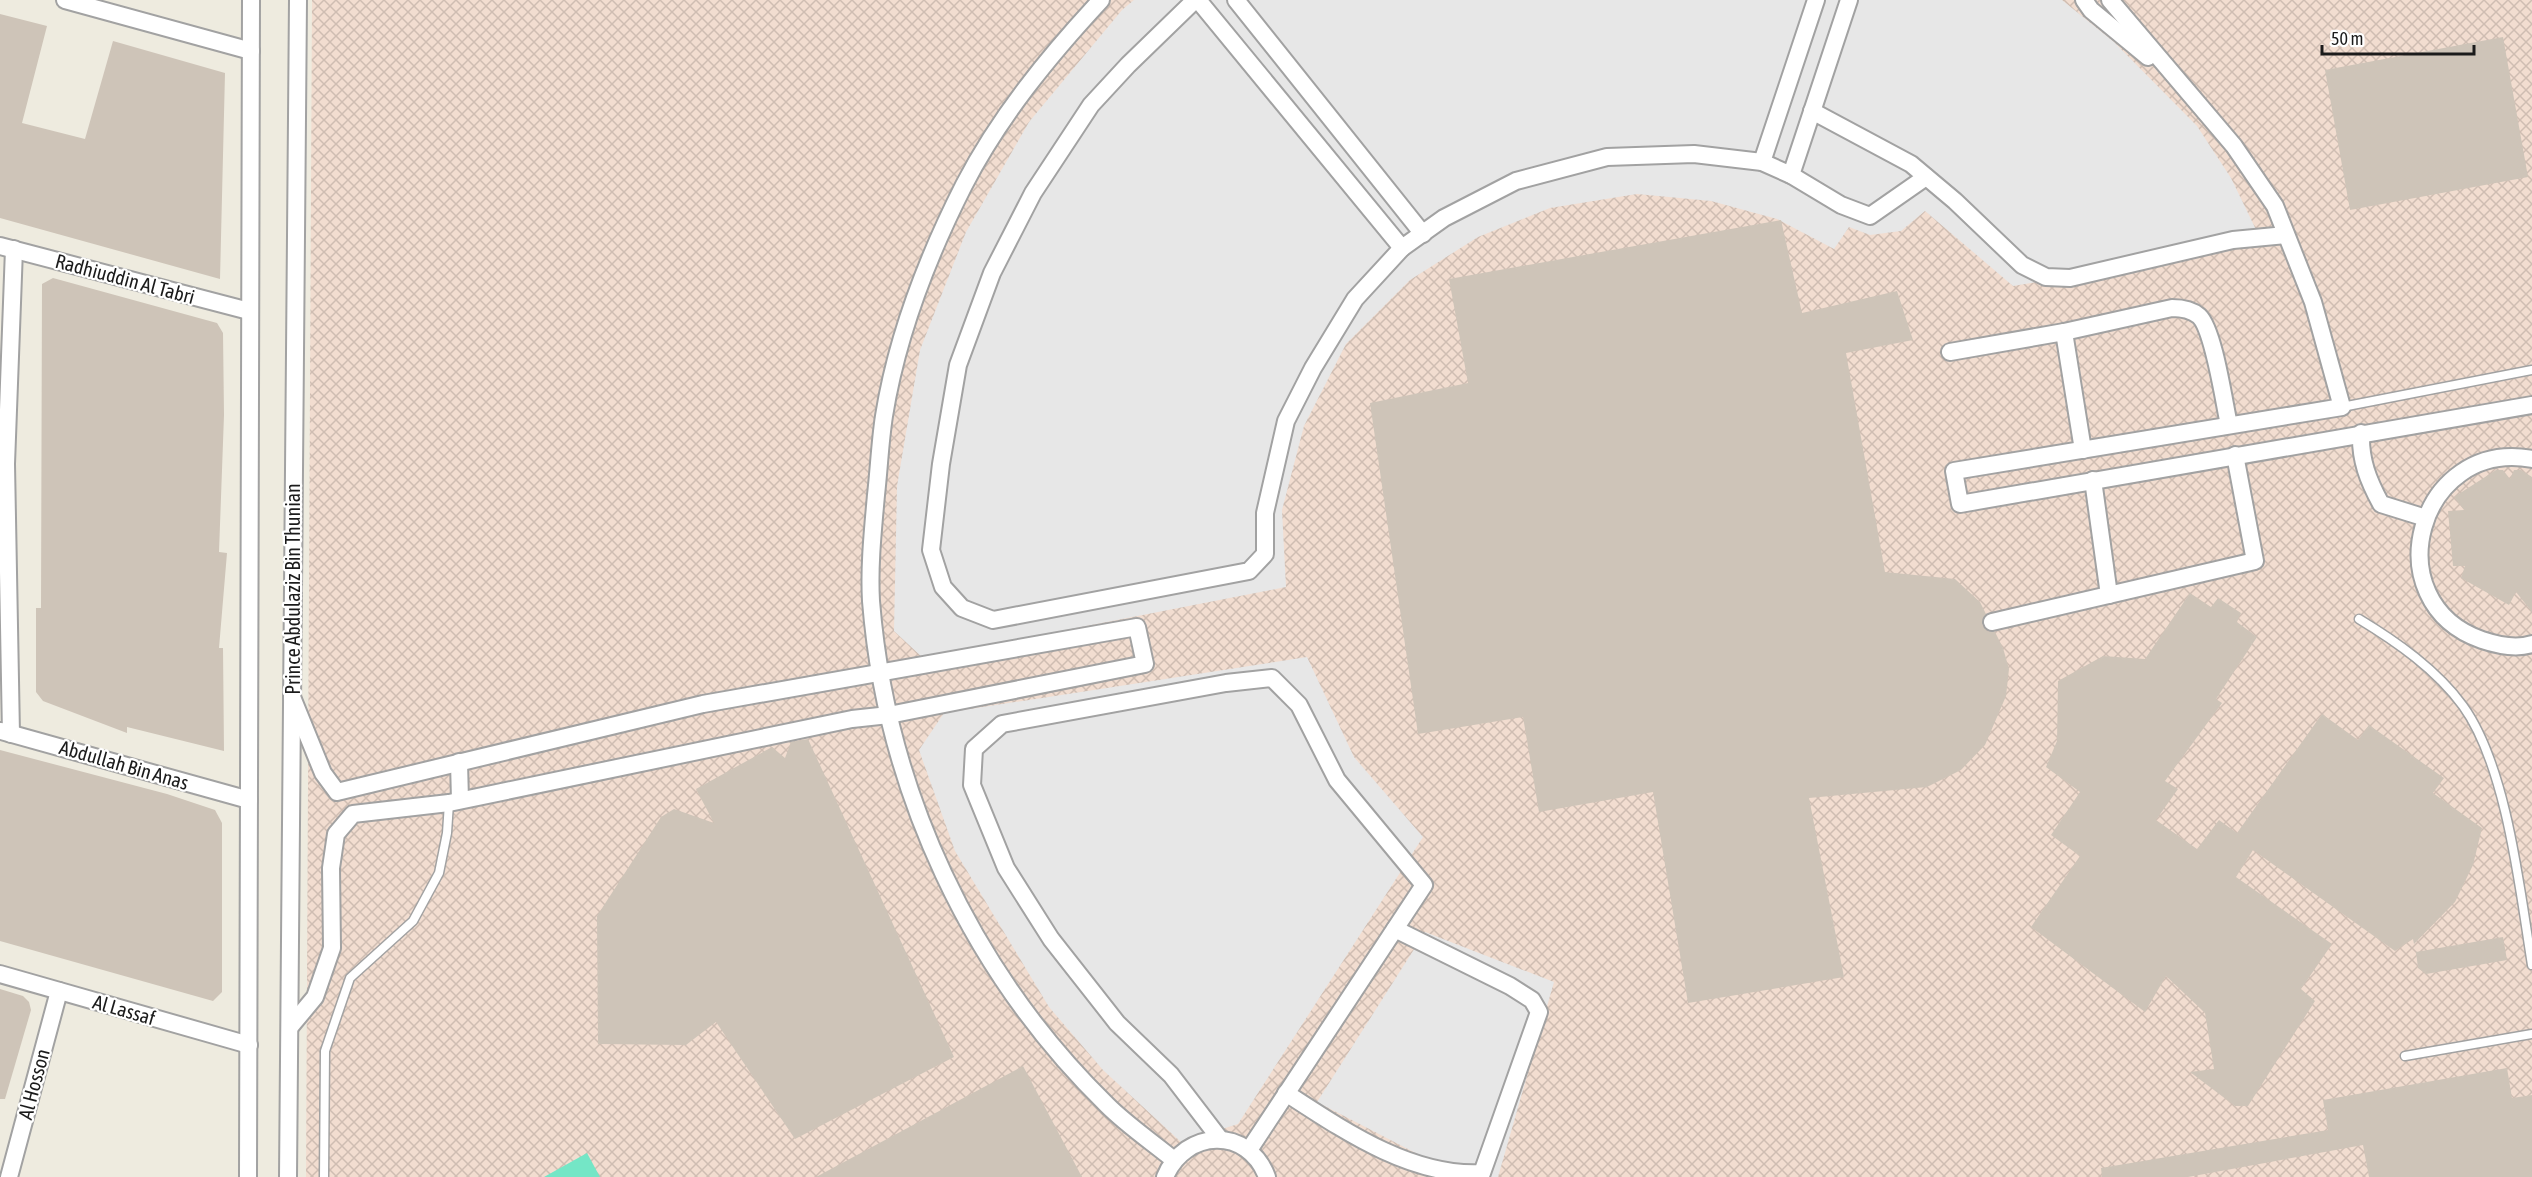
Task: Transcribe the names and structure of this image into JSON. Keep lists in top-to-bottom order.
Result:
{
  "streets": {
    "street": [
      "Radhiuddin Al Tabri",
      "Prince Abdulaziz Bin Thunian",
      "Abdullah Bin Anas",
      "Al Lassaf",
      "Al Hosson"
    ]
  },
  "crossings": [
    ["Al Lassaf", "Al Hosson"]
  ],
  "scale_bar": "50 m"
}
